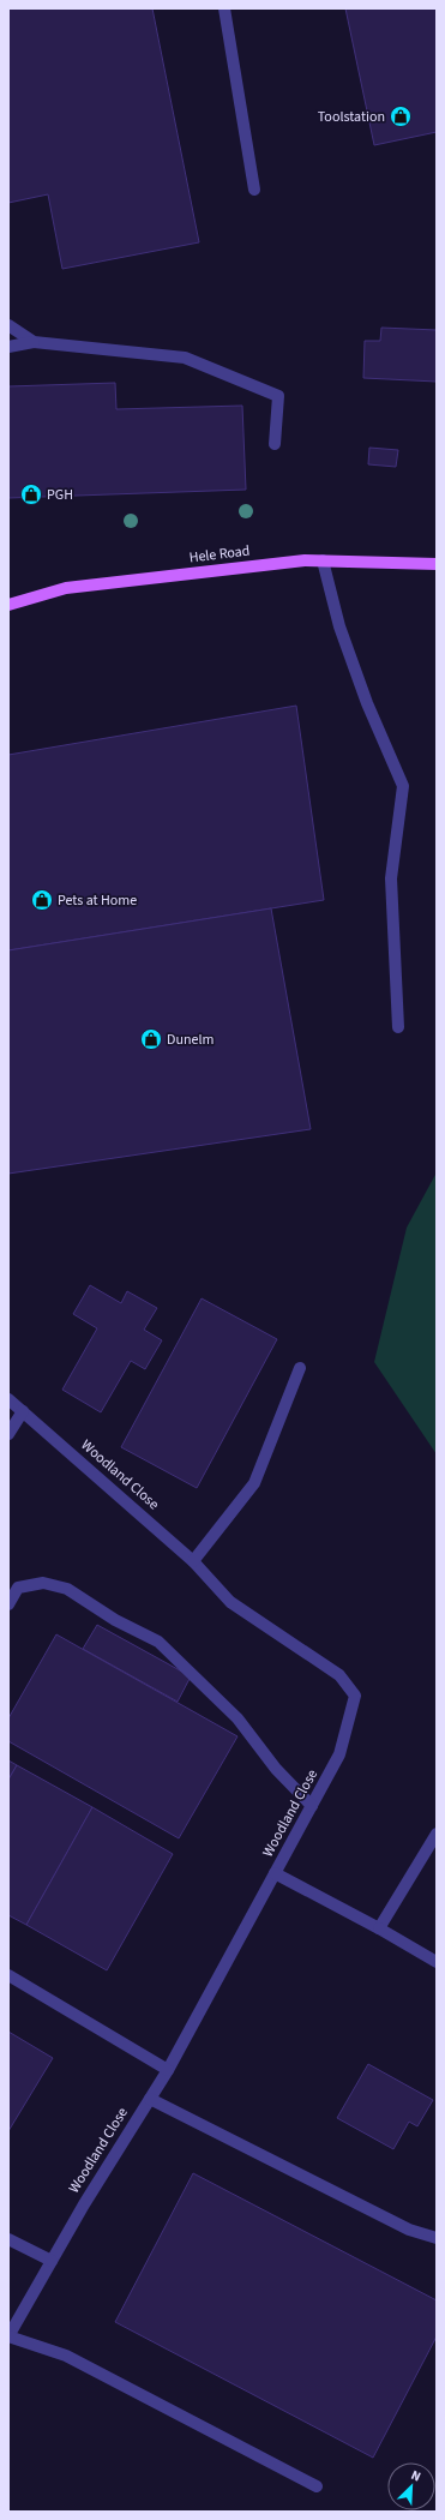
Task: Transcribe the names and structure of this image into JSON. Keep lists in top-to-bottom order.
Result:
{
  "streets": {
    "main road": ["Hele Road"],
    "lane": ["Woodland Close"]
  },
  "places": {
    "shop": [
      "Toolstation",
      "PGH",
      "Pets at Home",
      "Dunelm"
    ]
  },
  "north": "top right"
}
